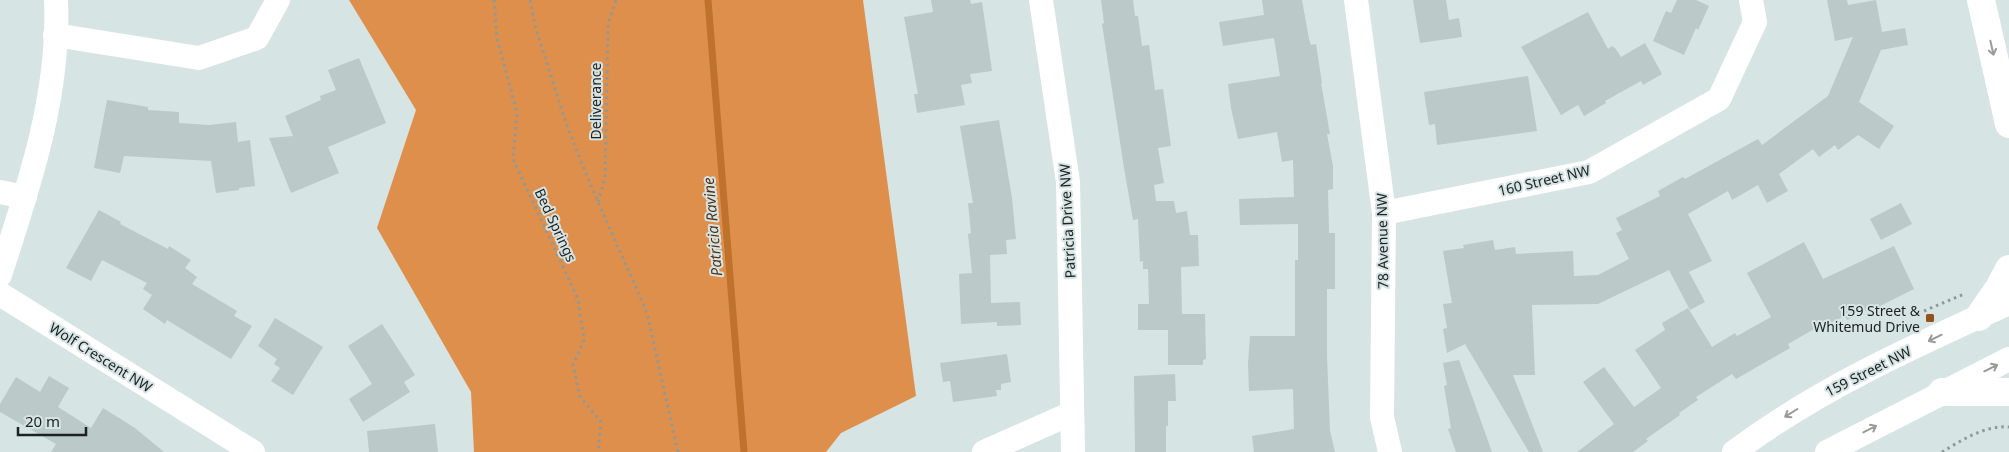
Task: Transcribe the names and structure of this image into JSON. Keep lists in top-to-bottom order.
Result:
{
  "streets": {
    "street": [
      "160 Street NW",
      "Patricia Drive NW",
      "78 Avenue NW",
      "Wolf Crescent NW",
      "159 Street NW"
    ],
    "path": ["Deliverance", "Bed Springs"]
  },
  "crossings": [
    ["160 Street NW", "78 Avenue NW"]
  ],
  "water": ["Patricia Ravine"],
  "places": {
    "transit": ["159 Street & Whitemud Drive"]
  },
  "scale_bar": "20 m"
}
